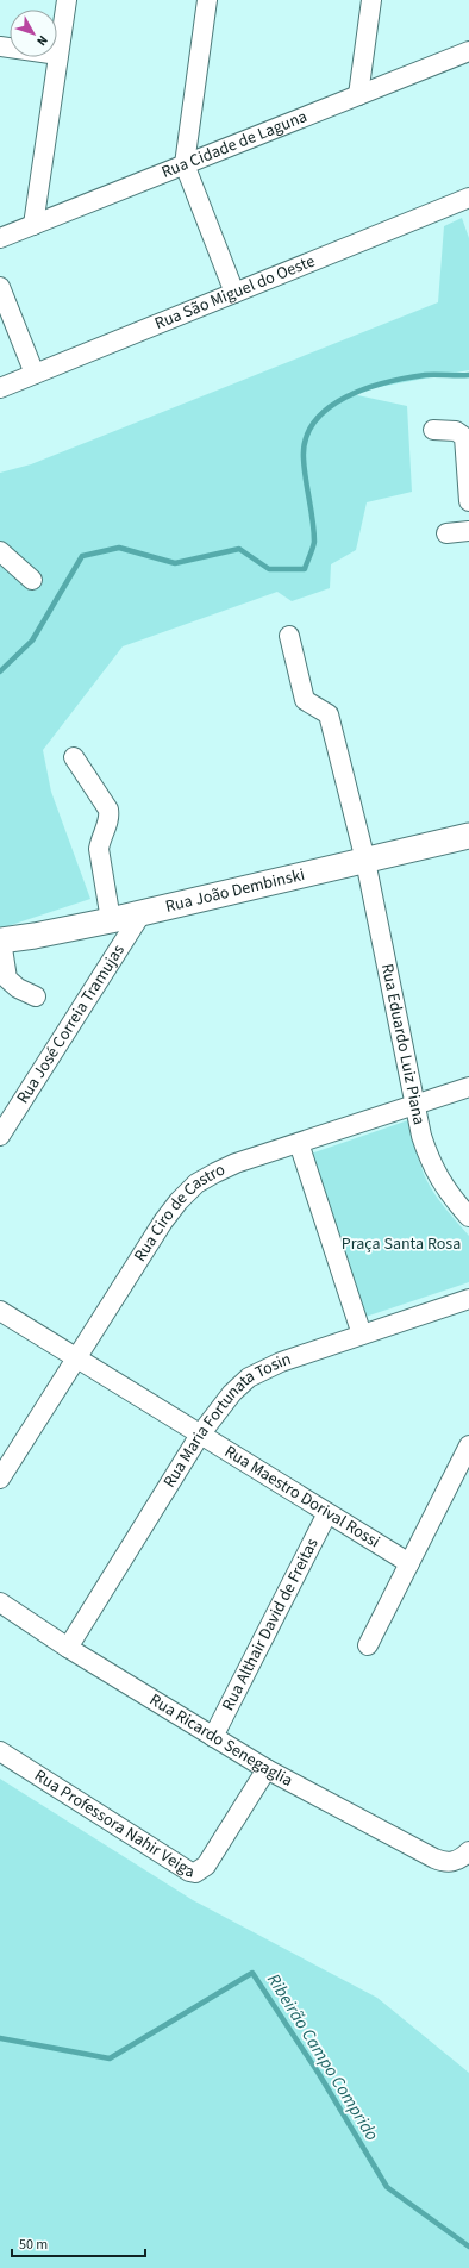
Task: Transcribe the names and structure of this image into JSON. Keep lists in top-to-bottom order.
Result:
{
  "streets": {
    "main road": ["Rua João Dembinski"],
    "street": [
      "Rua Cidade de Laguna",
      "Rua São Miguel do Oeste",
      "Rua José Correia Tramujas",
      "Rua Eduardo Luiz Piana",
      "Rua Ciro de Castro",
      "Rua Maria Fortunata Tosin",
      "Rua Maestro Dorival Rossi",
      "Rua Althair David de Freitas",
      "Rua Ricardo Senegaglia",
      "Rua Professora Nahir Veiga"
    ]
  },
  "crossings": [
    ["Rua João Dembinski", "Rua José Correia Tramujas"],
    ["Rua João Dembinski", "Rua Eduardo Luiz Piana"],
    ["Rua Eduardo Luiz Piana", "Rua Ciro de Castro"],
    ["Rua Ciro de Castro", "Rua Maestro Dorival Rossi"],
    ["Rua Maria Fortunata Tosin", "Rua Maestro Dorival Rossi"],
    ["Rua Maria Fortunata Tosin", "Rua Ricardo Senegaglia"],
    ["Rua Maestro Dorival Rossi", "Rua Althair David de Freitas"],
    ["Rua Althair David de Freitas", "Rua Ricardo Senegaglia"],
    ["Rua Ricardo Senegaglia", "Rua Professora Nahir Veiga"]
  ],
  "water": ["Ribeirão Campo Comprido"],
  "parks": ["Praça Santa Rosa"],
  "scale_bar": "50 m",
  "north": "bottom right"
}
